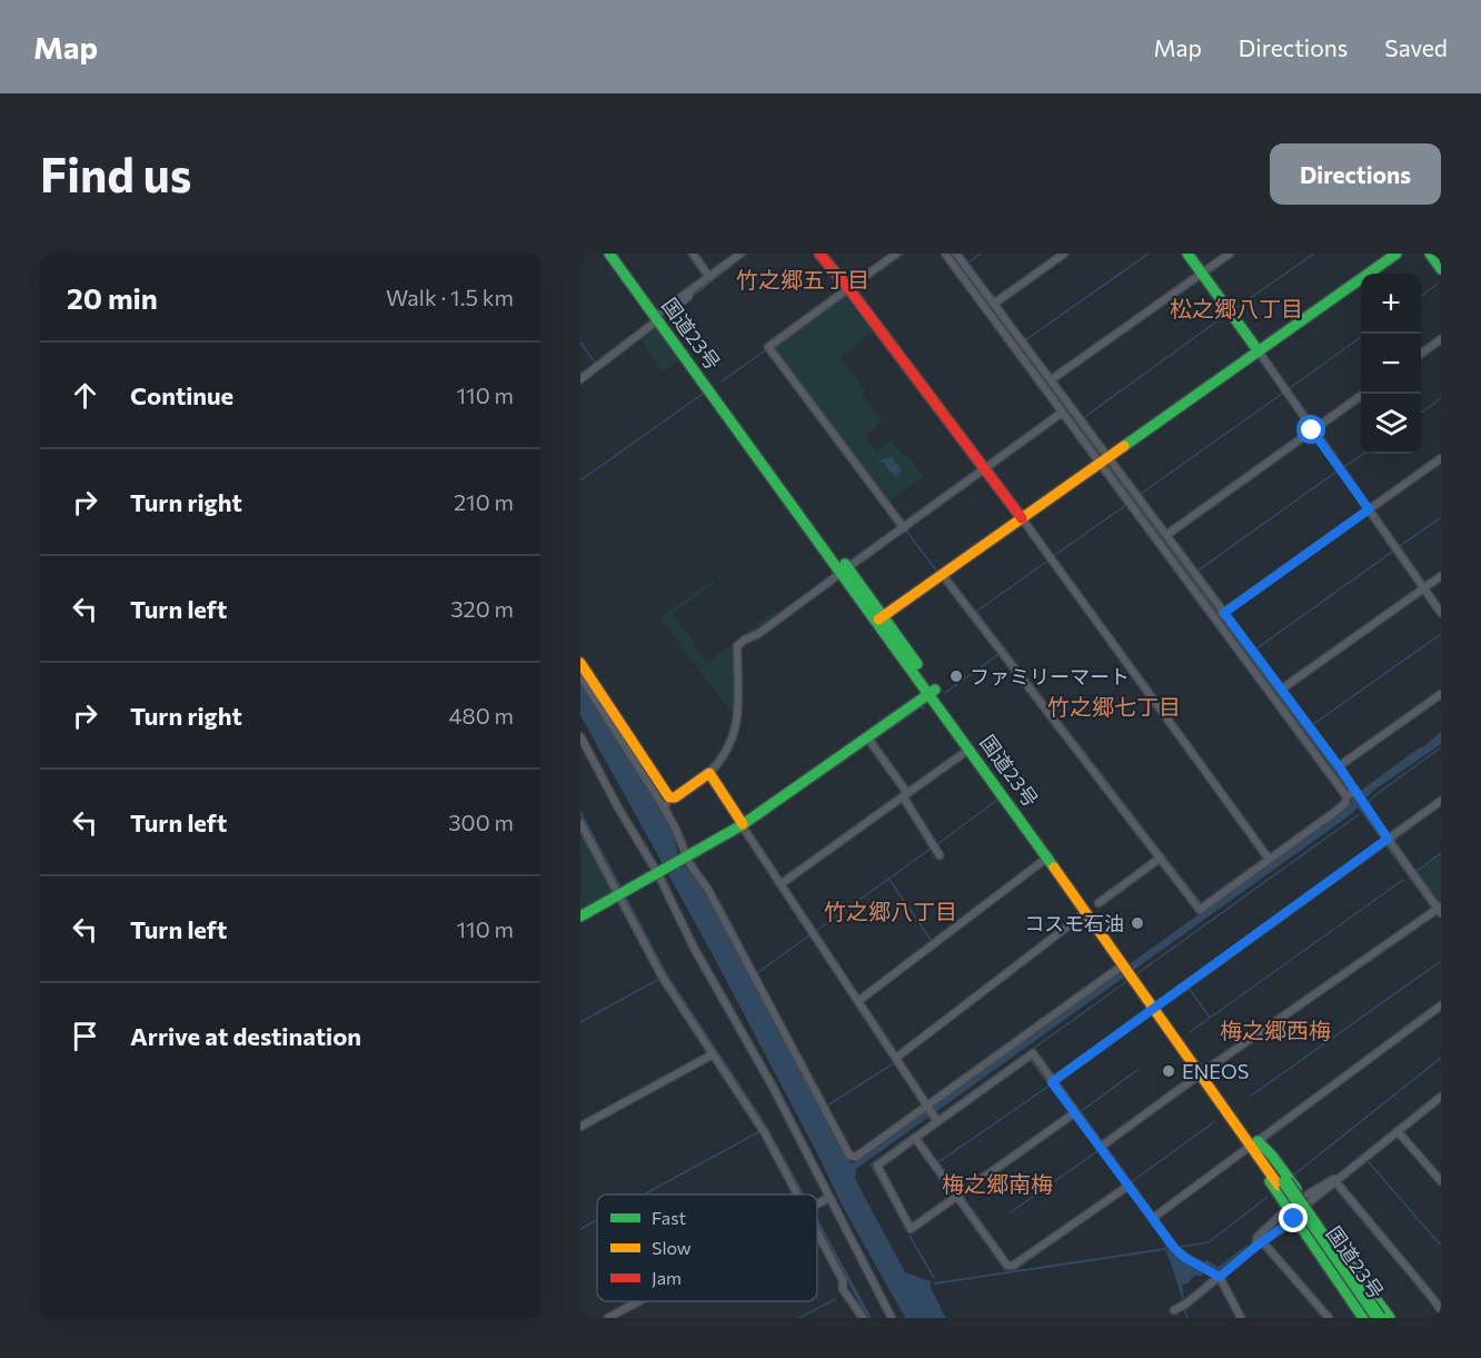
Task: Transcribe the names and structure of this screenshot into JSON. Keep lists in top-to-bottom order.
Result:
{
  "streets": {
    "main road": ["国道23号"]
  },
  "districts": [
    "竹之郷五丁目",
    "松之郷八丁目",
    "竹之郷七丁目",
    "竹之郷八丁目",
    "梅之郷西梅",
    "梅之郷南梅"
  ],
  "places": ["ファミリーマート", "コスモ石油", "ENEOS"],
  "legend": ["Fast", "Slow", "Jam"],
  "page": {
    "header": "Map",
    "nav": ["Map", "Directions", "Saved"],
    "buttons": "Directions",
    "title": "Find us",
    "heading": ["20 min", "Walk · 1.5 km"],
    "map_buttons": ["+", "−"],
    "list": [
      ["Continue", "110 m"],
      ["Turn right", "210 m"],
      ["Turn left", "320 m"],
      ["Turn right", "480 m"],
      ["Turn left", "300 m"],
      ["Turn left", "110 m"],
      "Arrive at destination"
    ]
  }
}
